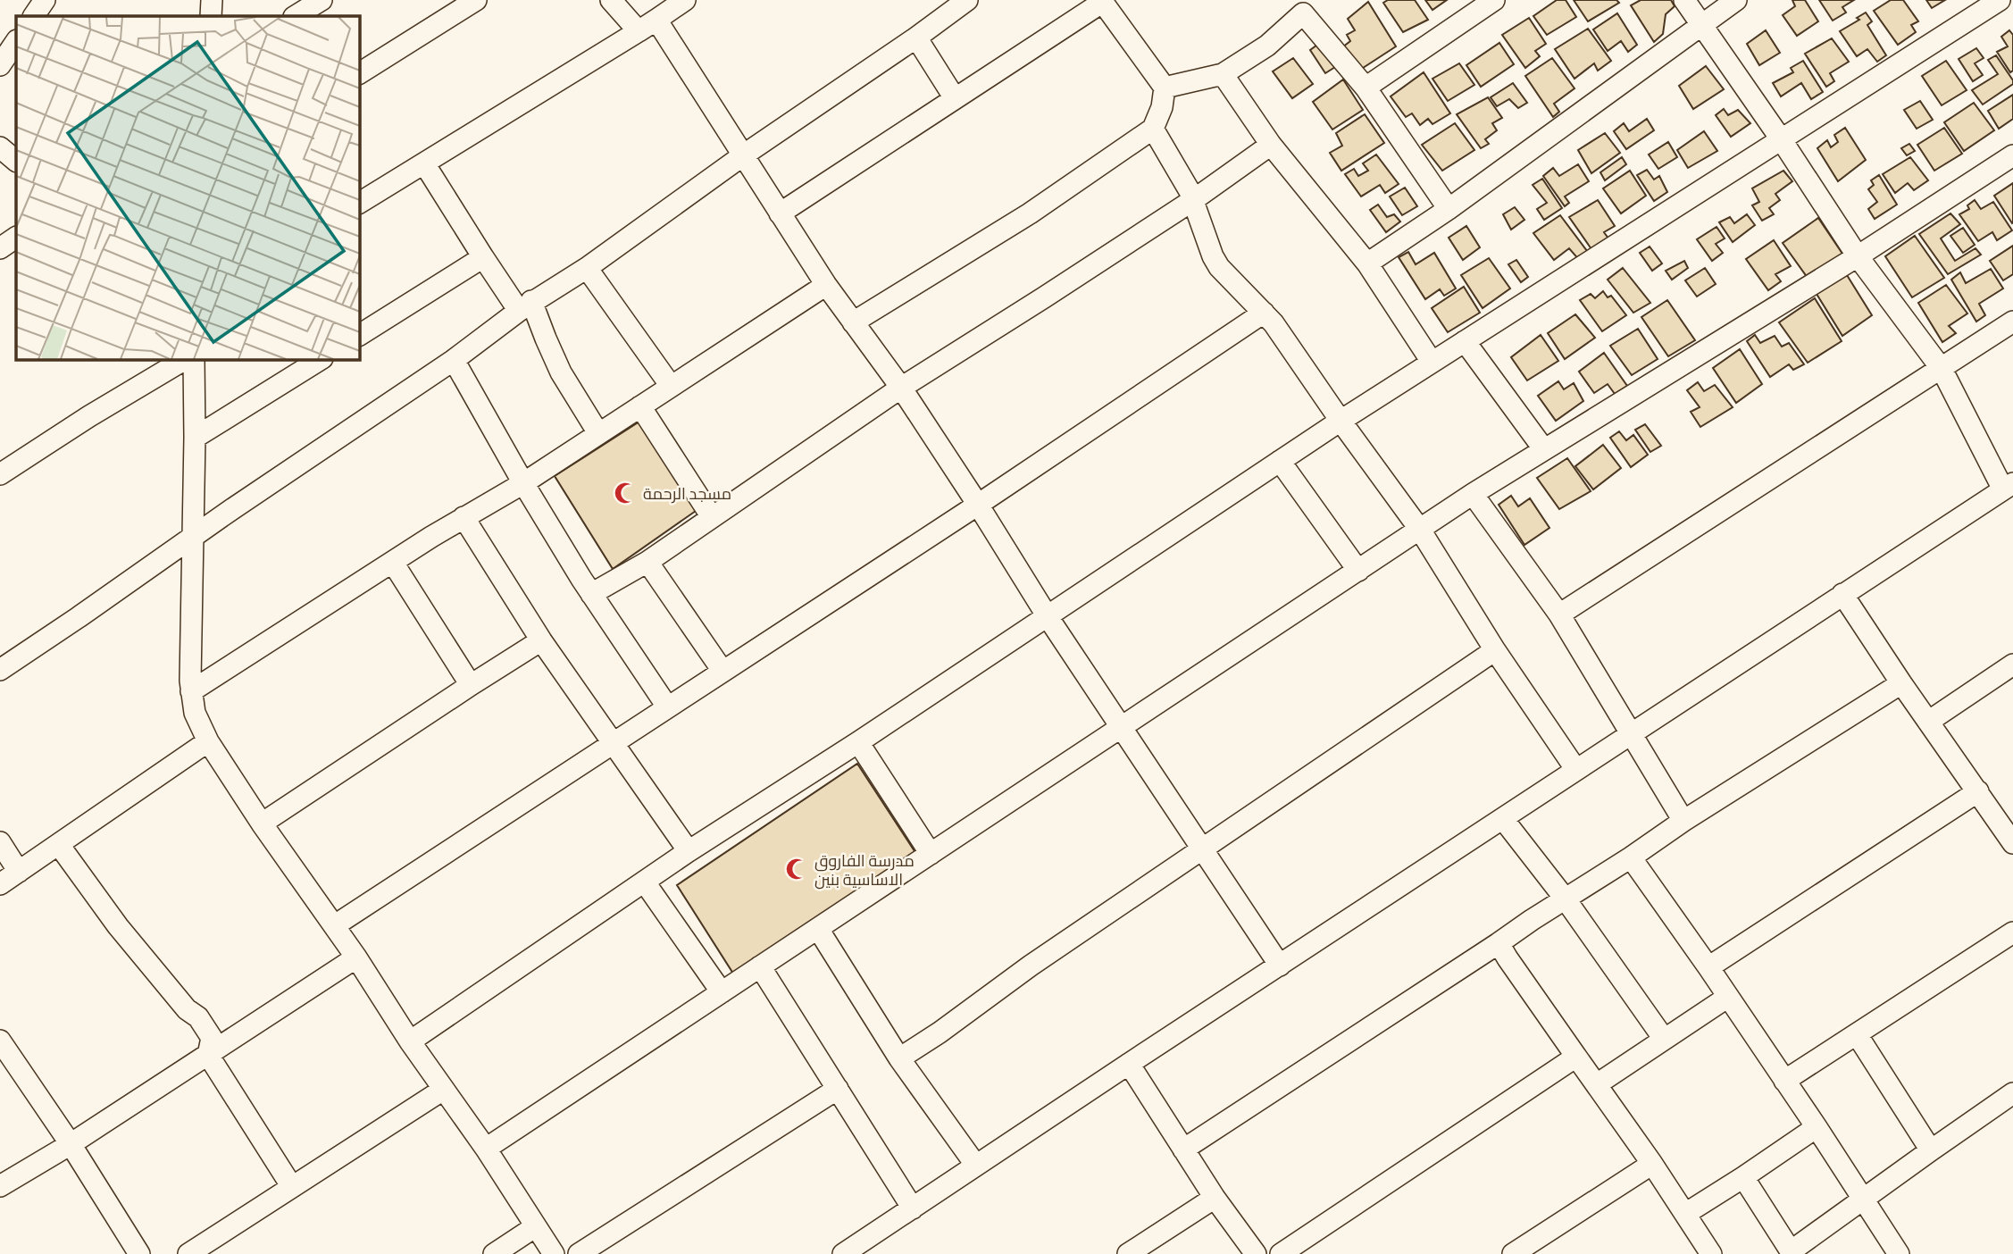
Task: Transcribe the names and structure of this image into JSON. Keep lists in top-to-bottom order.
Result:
{
  "places": {
    "mosque": ["مسجد الرحمة", "مدرسة الفاروق الاساسية بنين"]
  }
}
